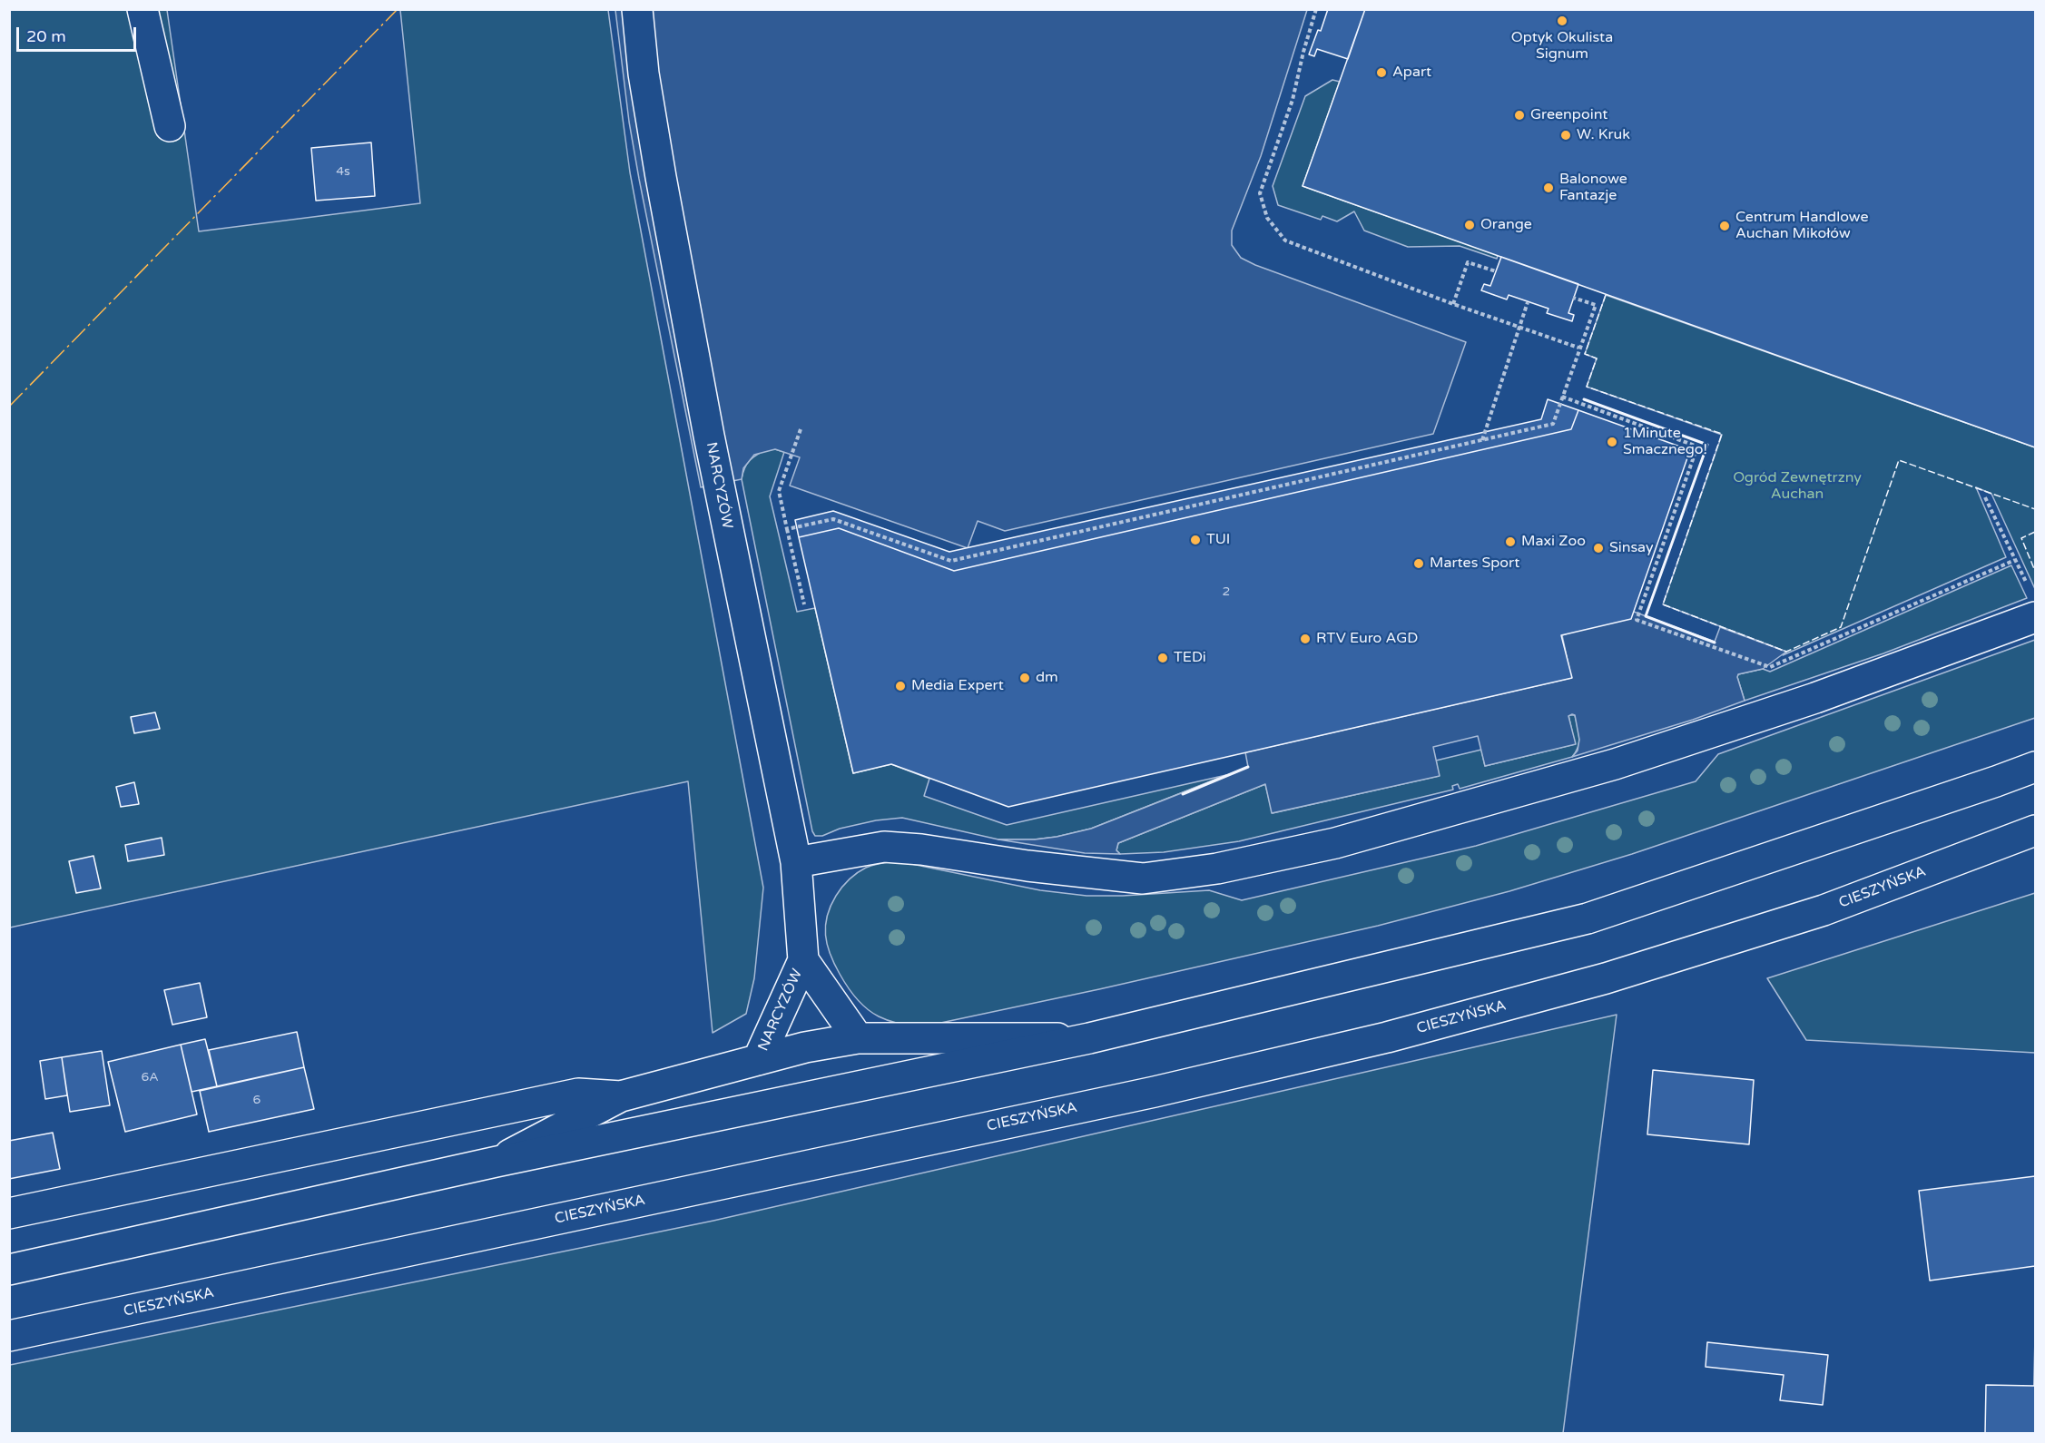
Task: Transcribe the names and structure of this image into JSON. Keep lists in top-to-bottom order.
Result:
{
  "streets": {
    "main road": ["NARCYZÓW", "CIESZYŃSKA"]
  },
  "parks": ["Ogród Zewnętrzny Auchan"],
  "places": [
    "Optyk Okulista Signum",
    "Apart",
    "Greenpoint",
    "W. Kruk",
    "Balonowe Fantazje",
    "Orange",
    "Centrum Handlowe Auchan Mikołów",
    "1Minute Smacznego!",
    "TUI",
    "Maxi Zoo",
    "Sinsay",
    "Martes Sport",
    "RTV Euro AGD",
    "TEDi",
    "dm",
    "Media Expert"
  ],
  "house_numbers": [
    "4s",
    "2",
    "6A",
    "6"
  ],
  "scale_bar": "20 m"
}
